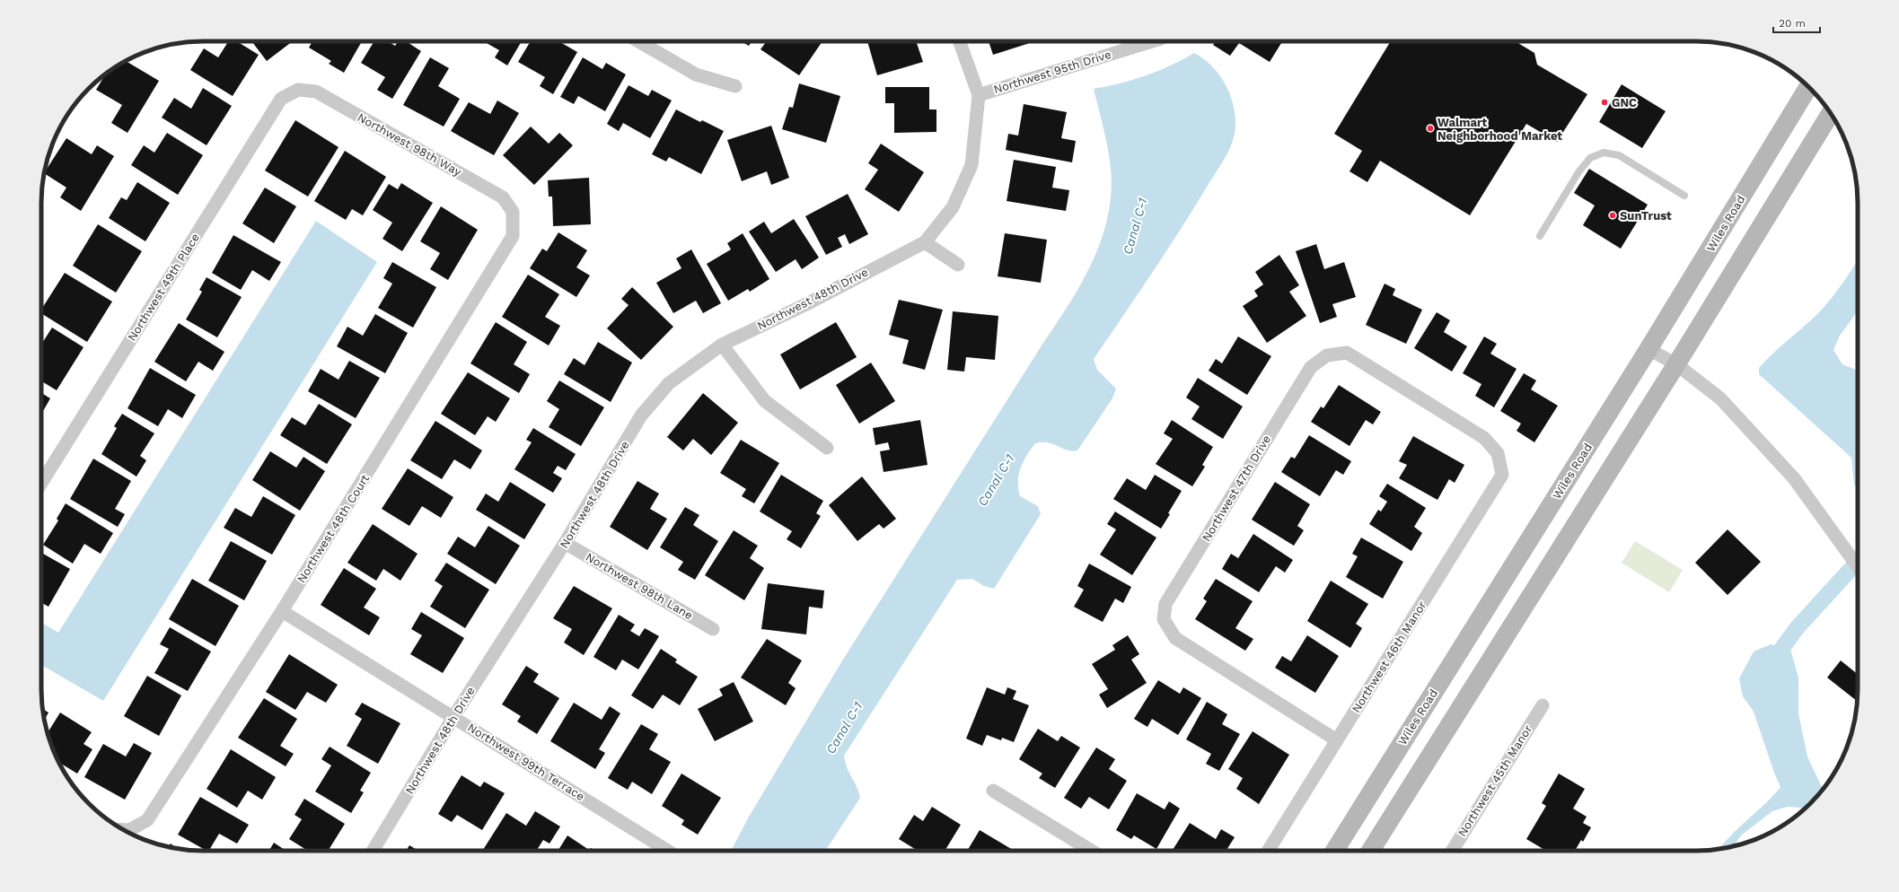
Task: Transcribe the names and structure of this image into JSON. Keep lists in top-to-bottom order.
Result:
{
  "streets": {
    "main road": ["Wiles Road"],
    "street": [
      "Northwest 95th Drive",
      "Northwest 98th Way",
      "Northwest 49th Place",
      "Northwest 48th Drive",
      "Northwest 47th Drive",
      "Northwest 48th Court",
      "Northwest 98th Lane",
      "Northwest 46th Manor",
      "Northwest 99th Terrace",
      "Northwest 45th Manor"
    ]
  },
  "crossings": [
    ["Northwest 95th Drive", "Northwest 48th Drive"],
    ["Northwest 98th Way", "Northwest 49th Place"],
    ["Northwest 98th Way", "Northwest 48th Court"],
    ["Northwest 48th Drive", "Northwest 98th Lane"],
    ["Northwest 48th Drive", "Northwest 99th Terrace"],
    ["Northwest 47th Drive", "Northwest 46th Manor"],
    ["Northwest 48th Court", "Northwest 99th Terrace"]
  ],
  "water": ["Canal C-1"],
  "places": ["GNC", "Walmart Neighborhood Market", "SunTrust"],
  "scale_bar": "20 m"
}
